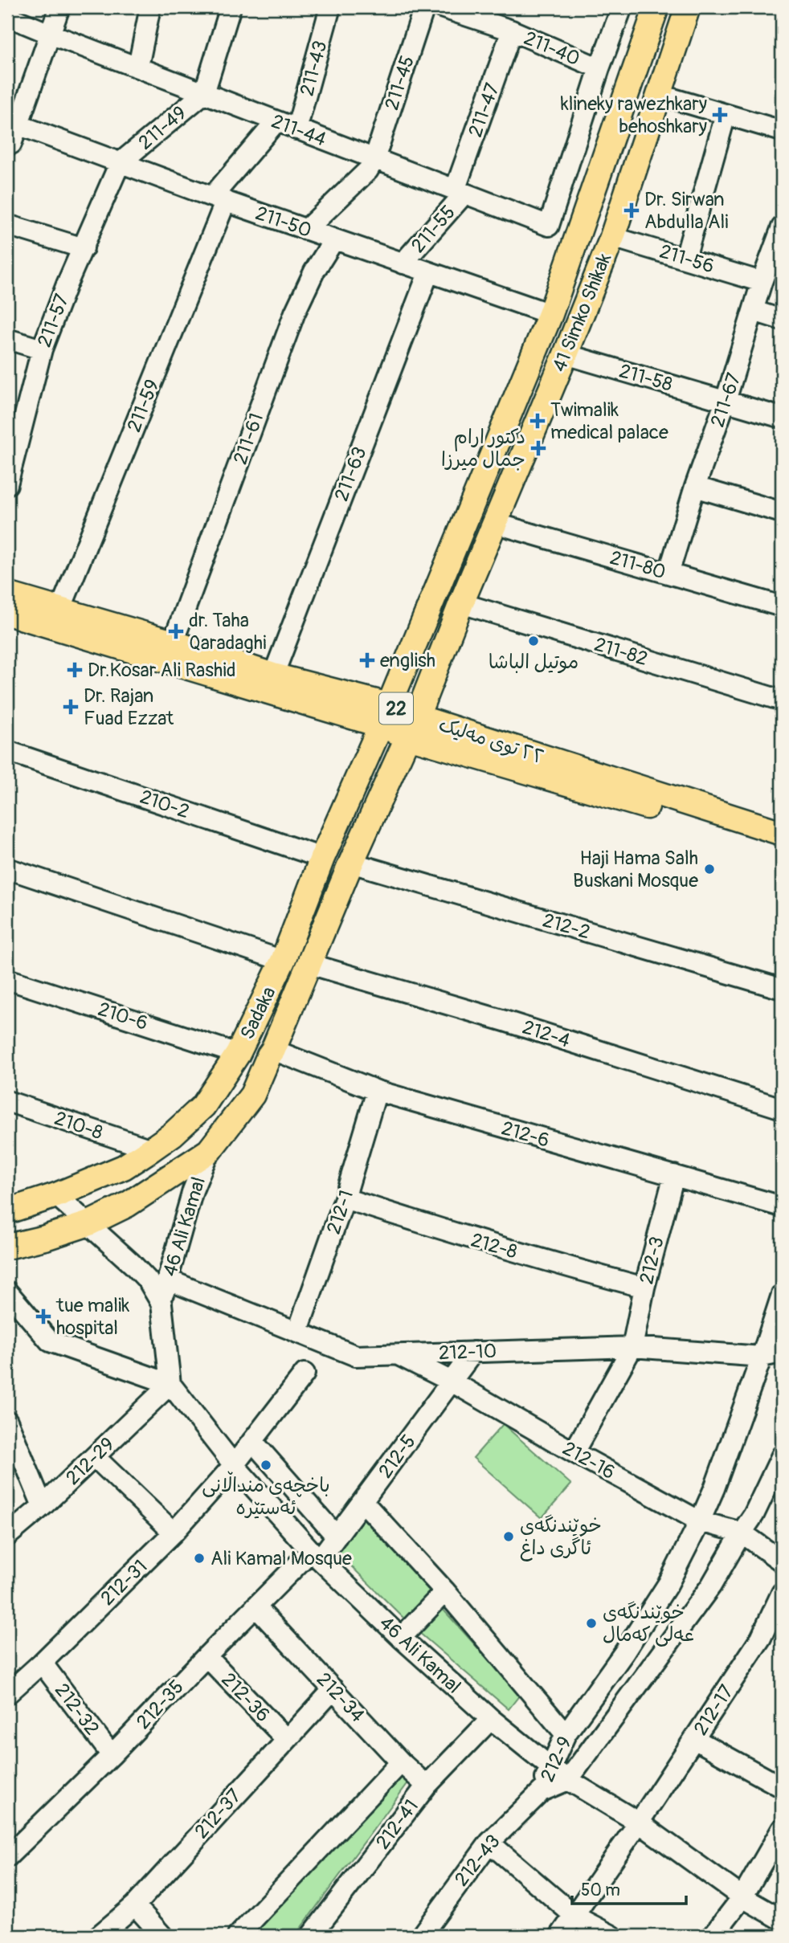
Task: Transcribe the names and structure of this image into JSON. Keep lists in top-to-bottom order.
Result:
{
  "streets": {
    "main road": [
      "41 Simko Shikak",
      "22",
      "٢٢ توی مەلیک",
      "Sadaka"
    ],
    "street": [
      "211-40",
      "211-43",
      "211-45",
      "211-47",
      "211-49",
      "211-44",
      "211-50",
      "211-55",
      "211-56",
      "211-57",
      "211-58",
      "211-67",
      "211-59",
      "211-61",
      "211-63",
      "211-80",
      "211-82",
      "210-2",
      "212-2",
      "210-6",
      "212-4",
      "210-8",
      "212-6",
      "212-1",
      "46 Ali Kamal",
      "212-8",
      "212-3",
      "212-10",
      "212-5",
      "212-16",
      "212-29",
      "212-31",
      "212-36",
      "212-34",
      "212-35",
      "212-32",
      "212-17",
      "212-9",
      "212-37",
      "212-41",
      "212-43"
    ]
  },
  "crossings": [
    ["211-40", "211-47"],
    ["211-40", "211-44"],
    ["211-43", "211-44"],
    ["211-45", "211-44"],
    ["211-47", "211-44"],
    ["211-47", "211-55"],
    ["211-49", "211-44"],
    ["211-49", "211-50"],
    ["211-49", "211-57"],
    ["211-44", "211-55"],
    ["211-44", "211-59"],
    ["211-50", "211-55"],
    ["211-50", "41 Simko Shikak"],
    ["211-50", "211-57"],
    ["211-50", "211-59"],
    ["211-50", "211-61"],
    ["211-50", "211-63"],
    ["211-56", "41 Simko Shikak"],
    ["211-56", "211-67"],
    ["41 Simko Shikak", "211-58"],
    ["41 Simko Shikak", "211-80"],
    ["41 Simko Shikak", "211-82"],
    ["41 Simko Shikak", "٢٢ توی مەلیک"],
    ["41 Simko Shikak", "212-2"],
    ["41 Simko Shikak", "Sadaka"],
    ["41 Simko Shikak", "212-4"],
    ["41 Simko Shikak", "212-6"],
    ["41 Simko Shikak", "46 Ali Kamal"],
    ["211-58", "211-67"],
    ["211-67", "211-80"],
    ["211-59", "٢٢ توی مەلیک"],
    ["211-61", "٢٢ توی مەلیک"],
    ["211-63", "٢٢ توی مەلیک"],
    ["٢٢ توی مەلیک", "Sadaka"],
    ["210-2", "Sadaka"],
    ["Sadaka", "210-6"],
    ["Sadaka", "210-8"],
    ["Sadaka", "46 Ali Kamal"],
    ["212-6", "212-1"],
    ["212-6", "212-3"],
    ["212-1", "212-8"],
    ["212-1", "212-10"],
    ["46 Ali Kamal", "212-10"],
    ["46 Ali Kamal", "212-5"],
    ["46 Ali Kamal", "212-29"],
    ["46 Ali Kamal", "212-31"],
    ["46 Ali Kamal", "212-35"],
    ["46 Ali Kamal", "212-17"],
    ["46 Ali Kamal", "212-9"],
    ["46 Ali Kamal", "212-41"],
    ["212-8", "212-3"],
    ["212-3", "212-10"],
    ["212-10", "212-5"],
    ["212-10", "212-16"],
    ["212-10", "212-9"],
    ["212-5", "212-16"],
    ["212-5", "212-35"],
    ["212-16", "212-9"],
    ["212-31", "212-32"],
    ["212-36", "212-35"],
    ["212-36", "212-37"],
    ["212-34", "212-35"],
    ["212-34", "212-37"],
    ["212-34", "212-41"],
    ["212-35", "212-32"],
    ["212-9", "212-43"]
  ],
  "places": {
    "health": [
      "klineky rawezhkary behoshkary",
      "Dr. Sirwan Abdulla Ali",
      "Twimalik medical palace",
      "دكتور ارام جمال ميرزا",
      "dr. Taha Qaradaghi",
      "english",
      "Dr.Kosar Ali Rashid",
      "Dr. Rajan Fuad Ezzat",
      "tue malik hospital"
    ],
    "other": [
      "موتيل الباشا",
      "Haji Hama Salh Buskani Mosque",
      "باخچەی منداڵانی ئەستێرە",
      "خوێندنگەی ئاگری داغ",
      "Ali Kamal Mosque",
      "خوێندنگەی عەلی کەمال"
    ]
  },
  "scale_bar": "50 m"
}
